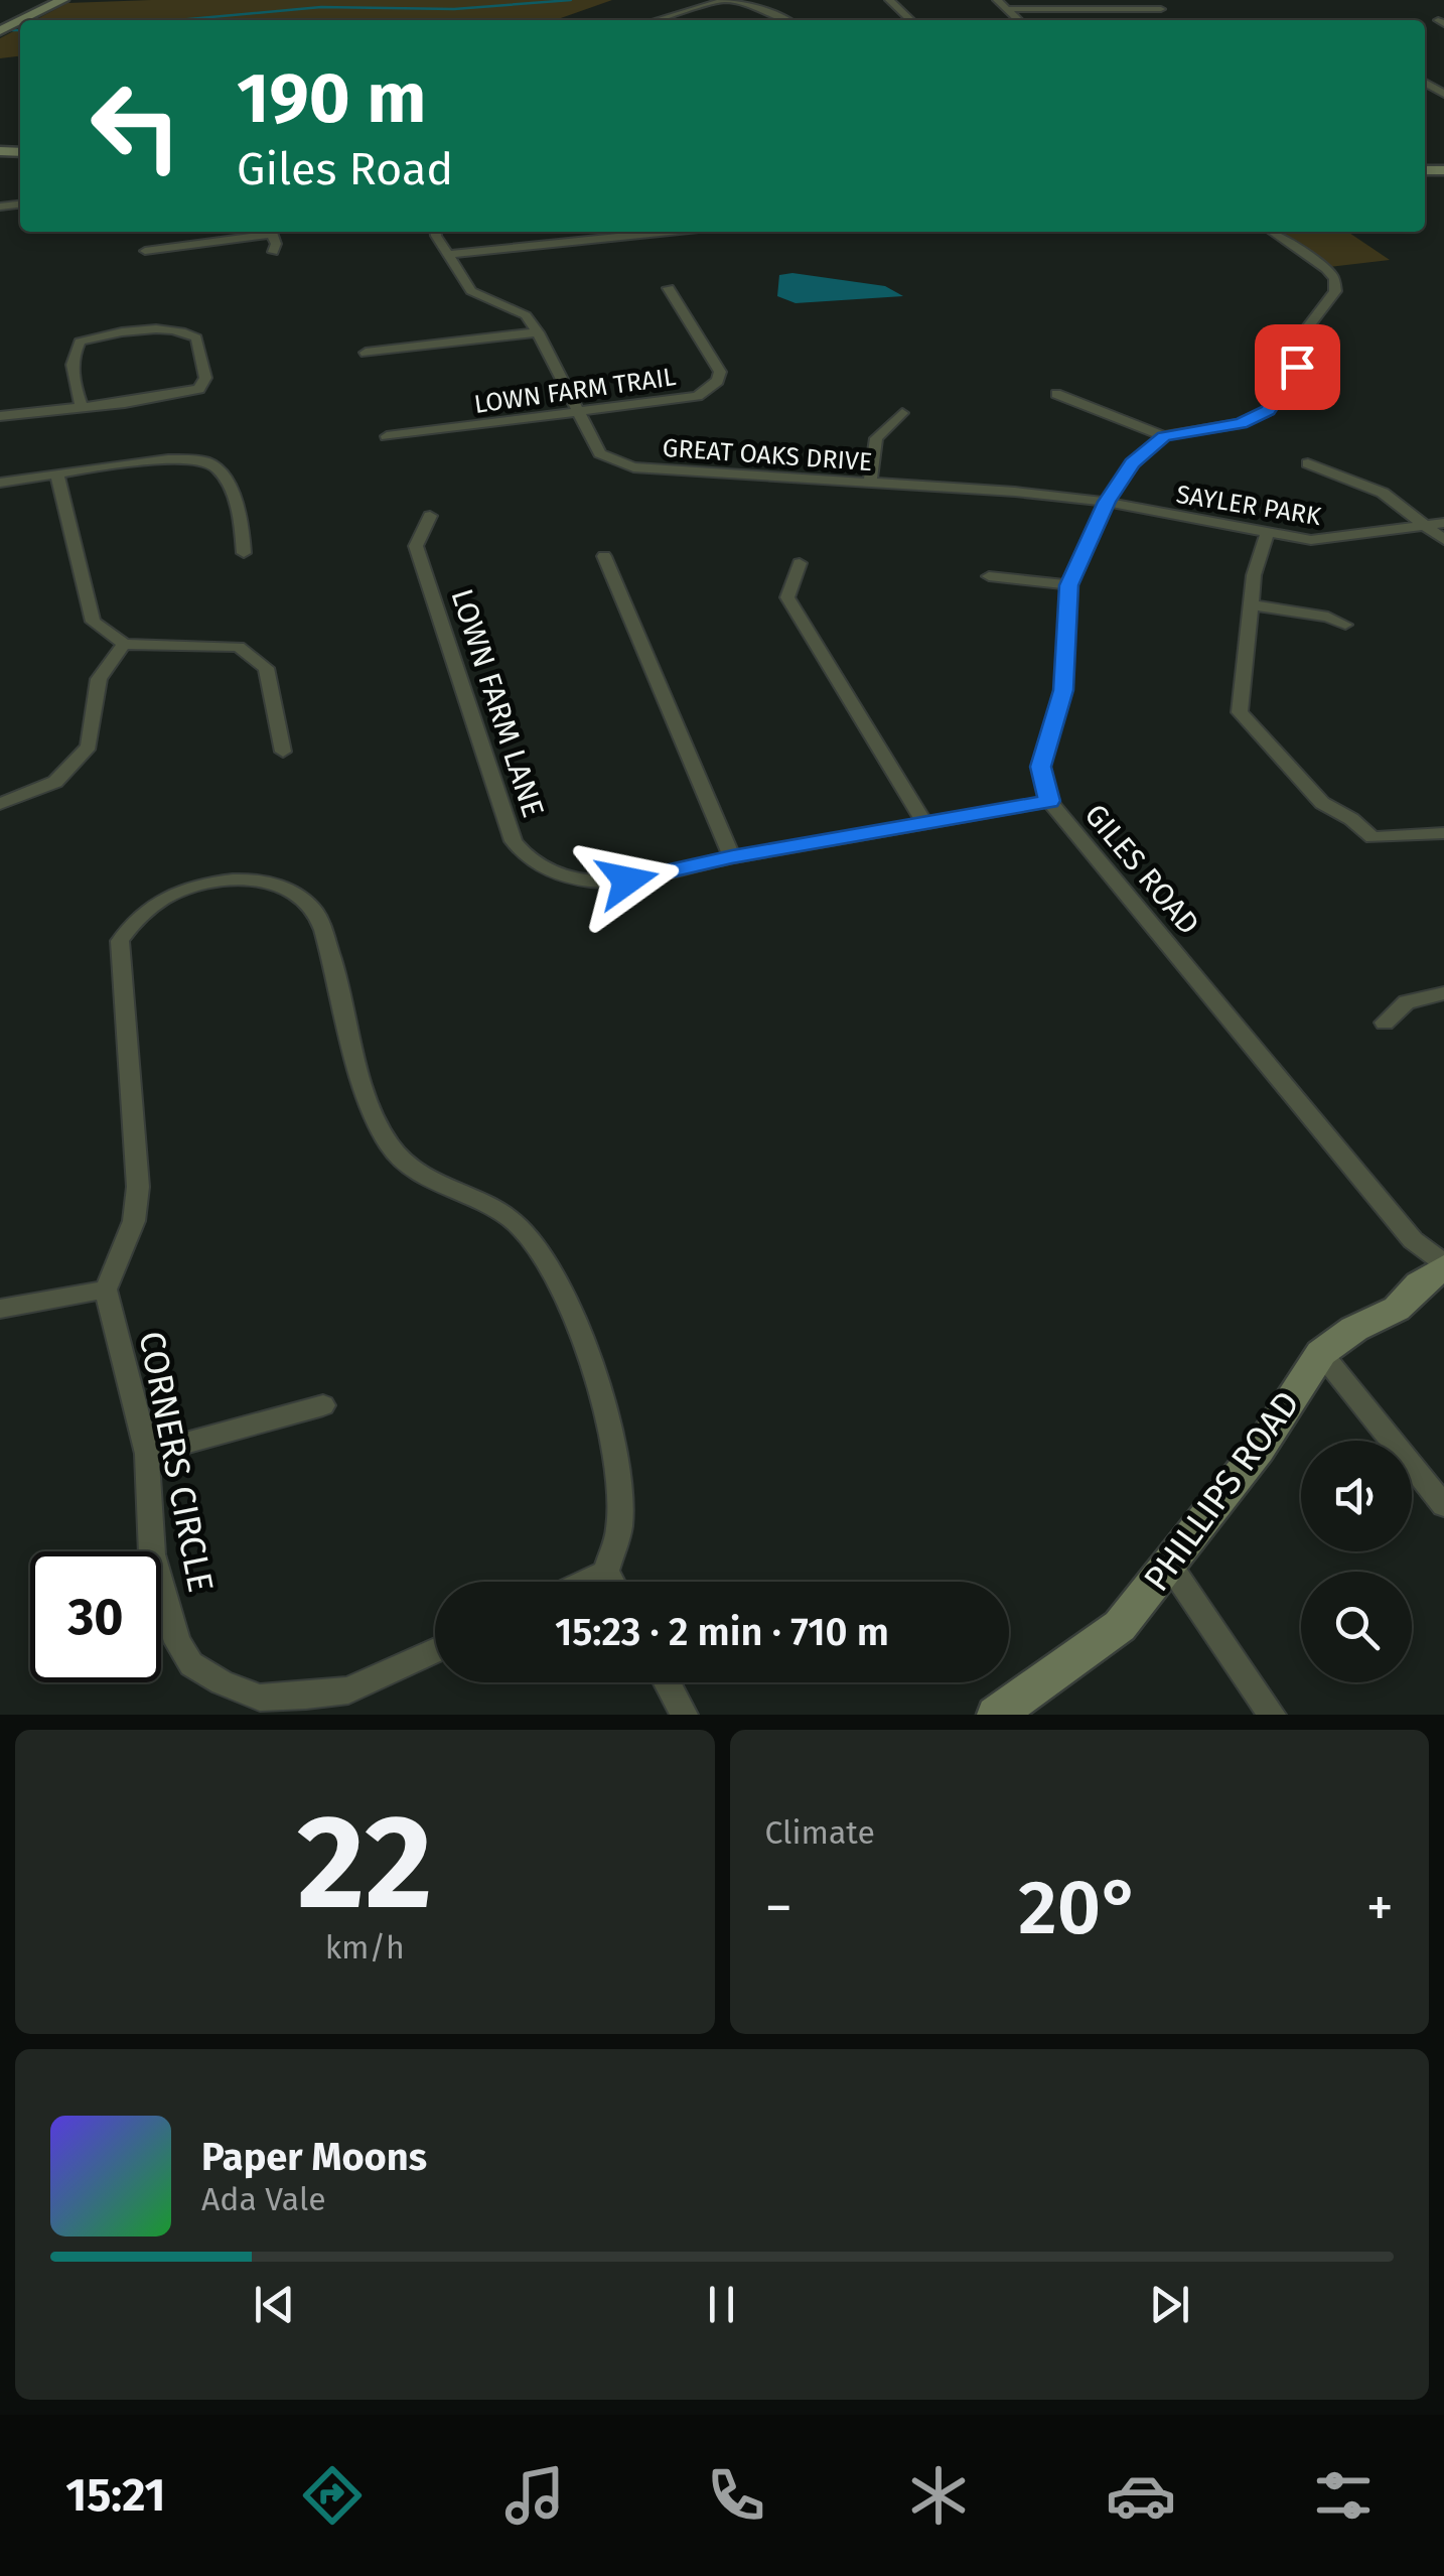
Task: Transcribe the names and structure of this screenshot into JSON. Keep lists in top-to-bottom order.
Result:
{
  "streets": {
    "street": [
      "LOWN FARM TRAIL",
      "GREAT OAKS DRIVE",
      "SAYLER PARK",
      "LOWN FARM LANE",
      "GILES ROAD",
      "CORNERS CIRCLE",
      "PHILLIPS ROAD"
    ]
  },
  "crossings": [
    ["LOWN FARM TRAIL", "GREAT OAKS DRIVE"],
    ["GREAT OAKS DRIVE", "SAYLER PARK"],
    ["GREAT OAKS DRIVE", "GILES ROAD"],
    ["SAYLER PARK", "GILES ROAD"],
    ["LOWN FARM LANE", "GILES ROAD"],
    ["GILES ROAD", "PHILLIPS ROAD"]
  ],
  "page": {
    "turn": ["190 m", "Giles Road"],
    "limit": "30",
    "trip": "15:23 · 2 min · 710 m",
    "tile": [
      ["22", "km/h"],
      "Climate"
    ],
    "heat": ["−", "20°", "+"],
    "song": ["Paper Moons", "Ada Vale"],
    "tabs": "15:21"
  }
}
